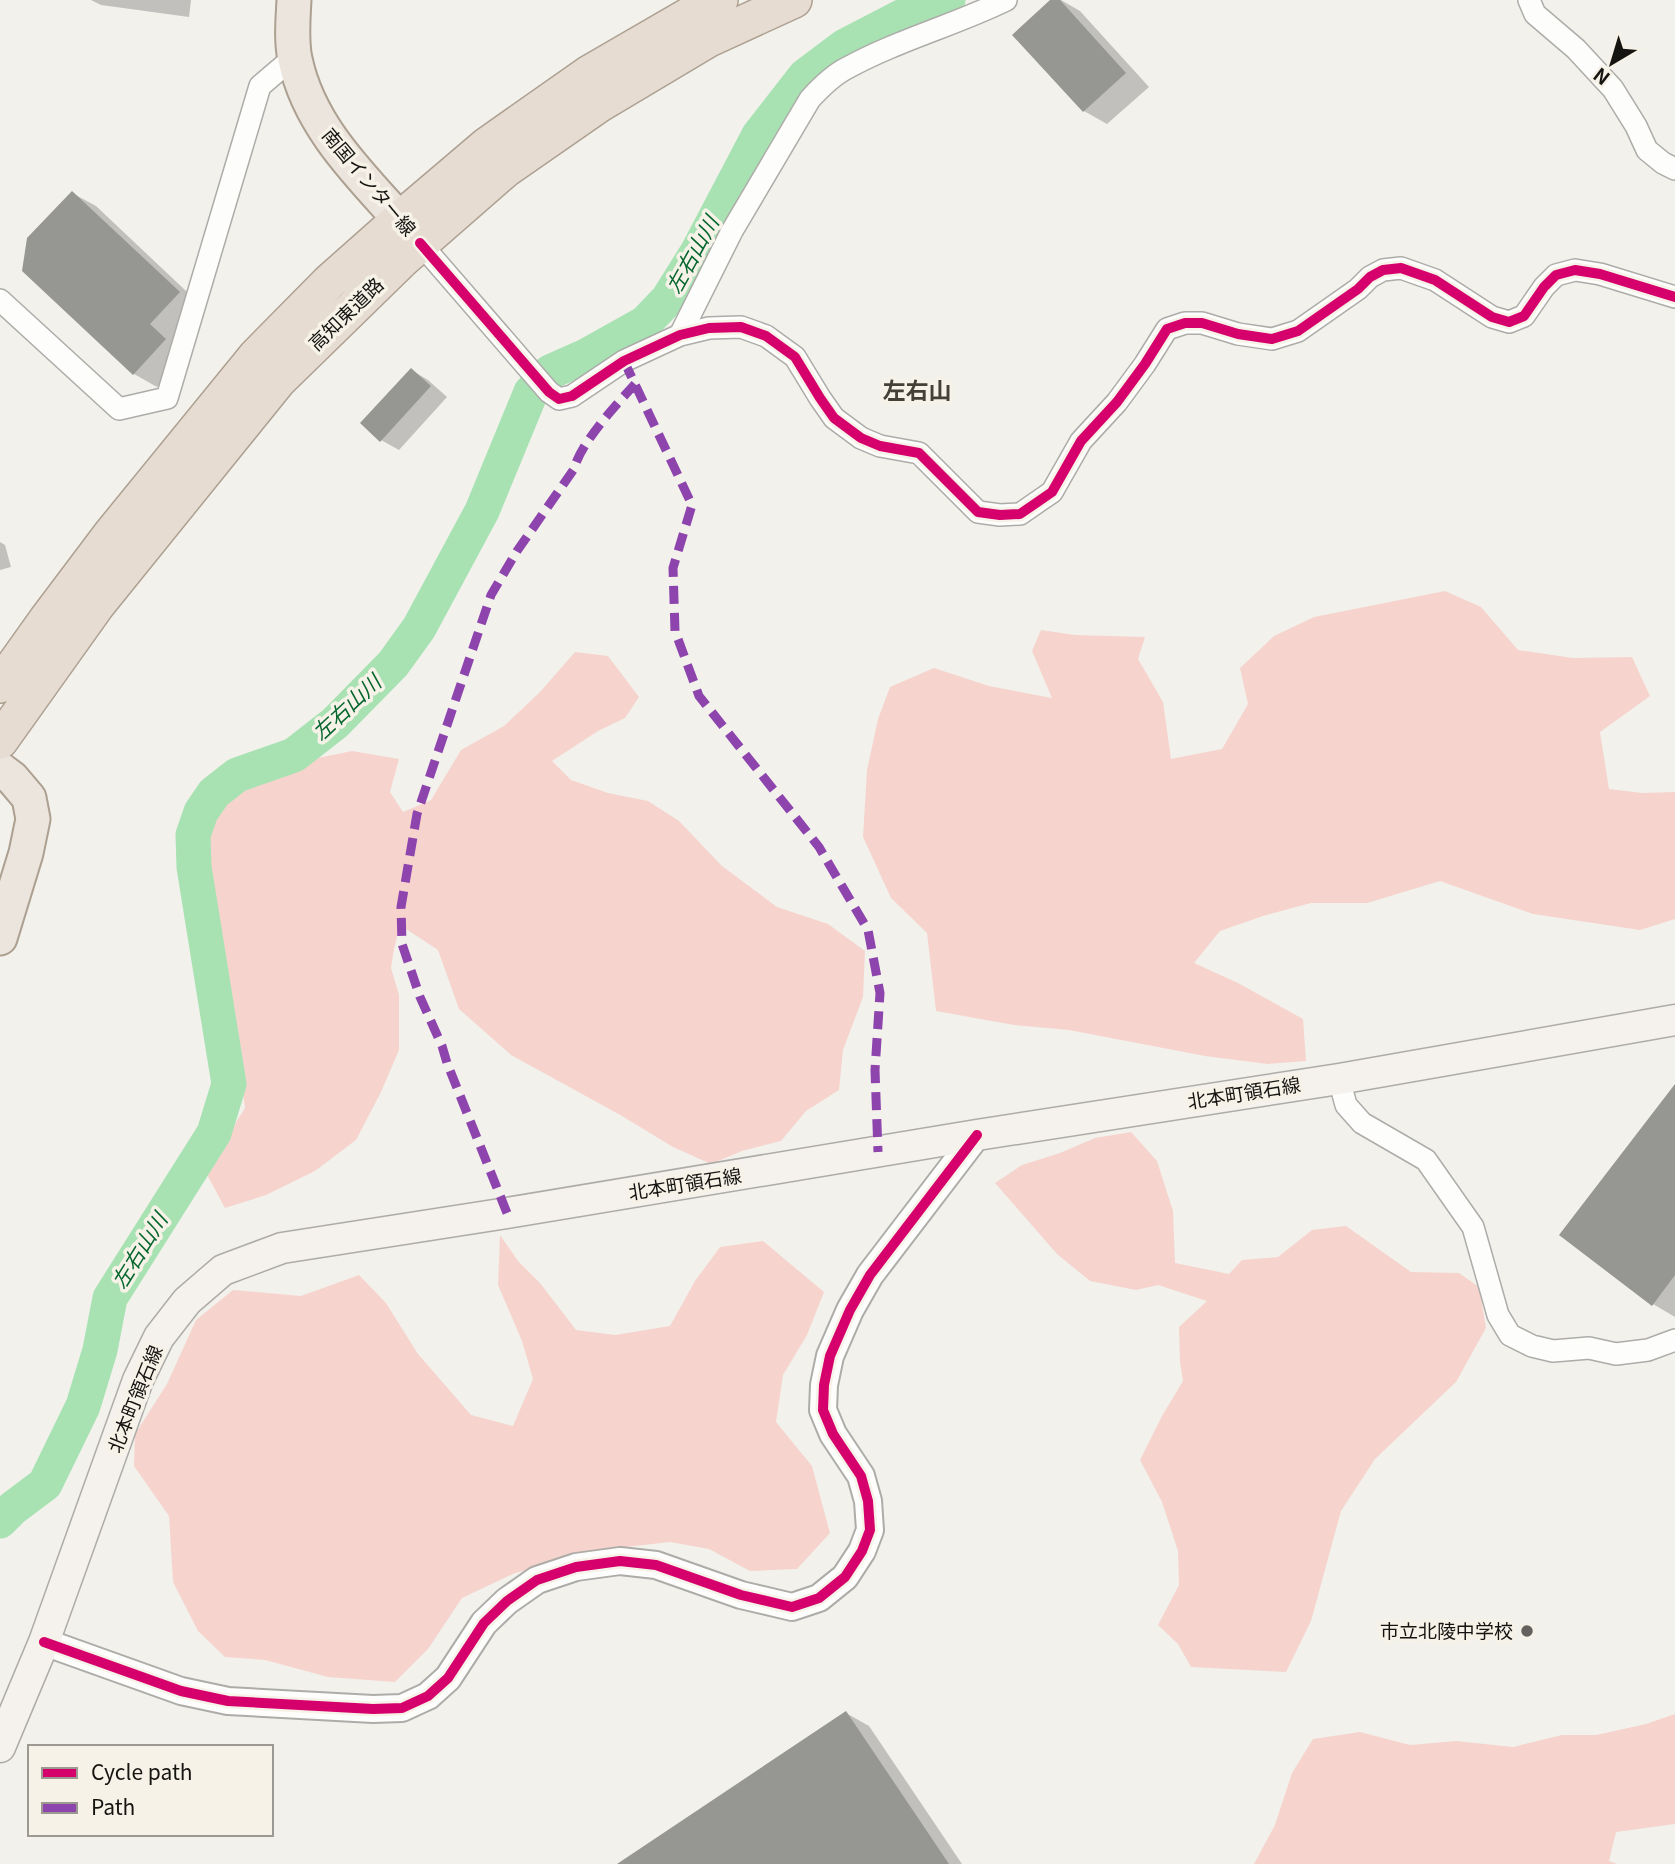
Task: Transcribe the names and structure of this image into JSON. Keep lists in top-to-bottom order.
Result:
{
  "streets": {
    "highway": ["高知東道路"],
    "main road": ["南国インター線", "北本町領石線"]
  },
  "crossings": [
    ["南国インター線", "高知東道路"]
  ],
  "districts": ["左右山"],
  "water": ["左右山川"],
  "places": ["市立北陵中学校"],
  "legend": ["Cycle path", "Path"],
  "north": "bottom left"
}
